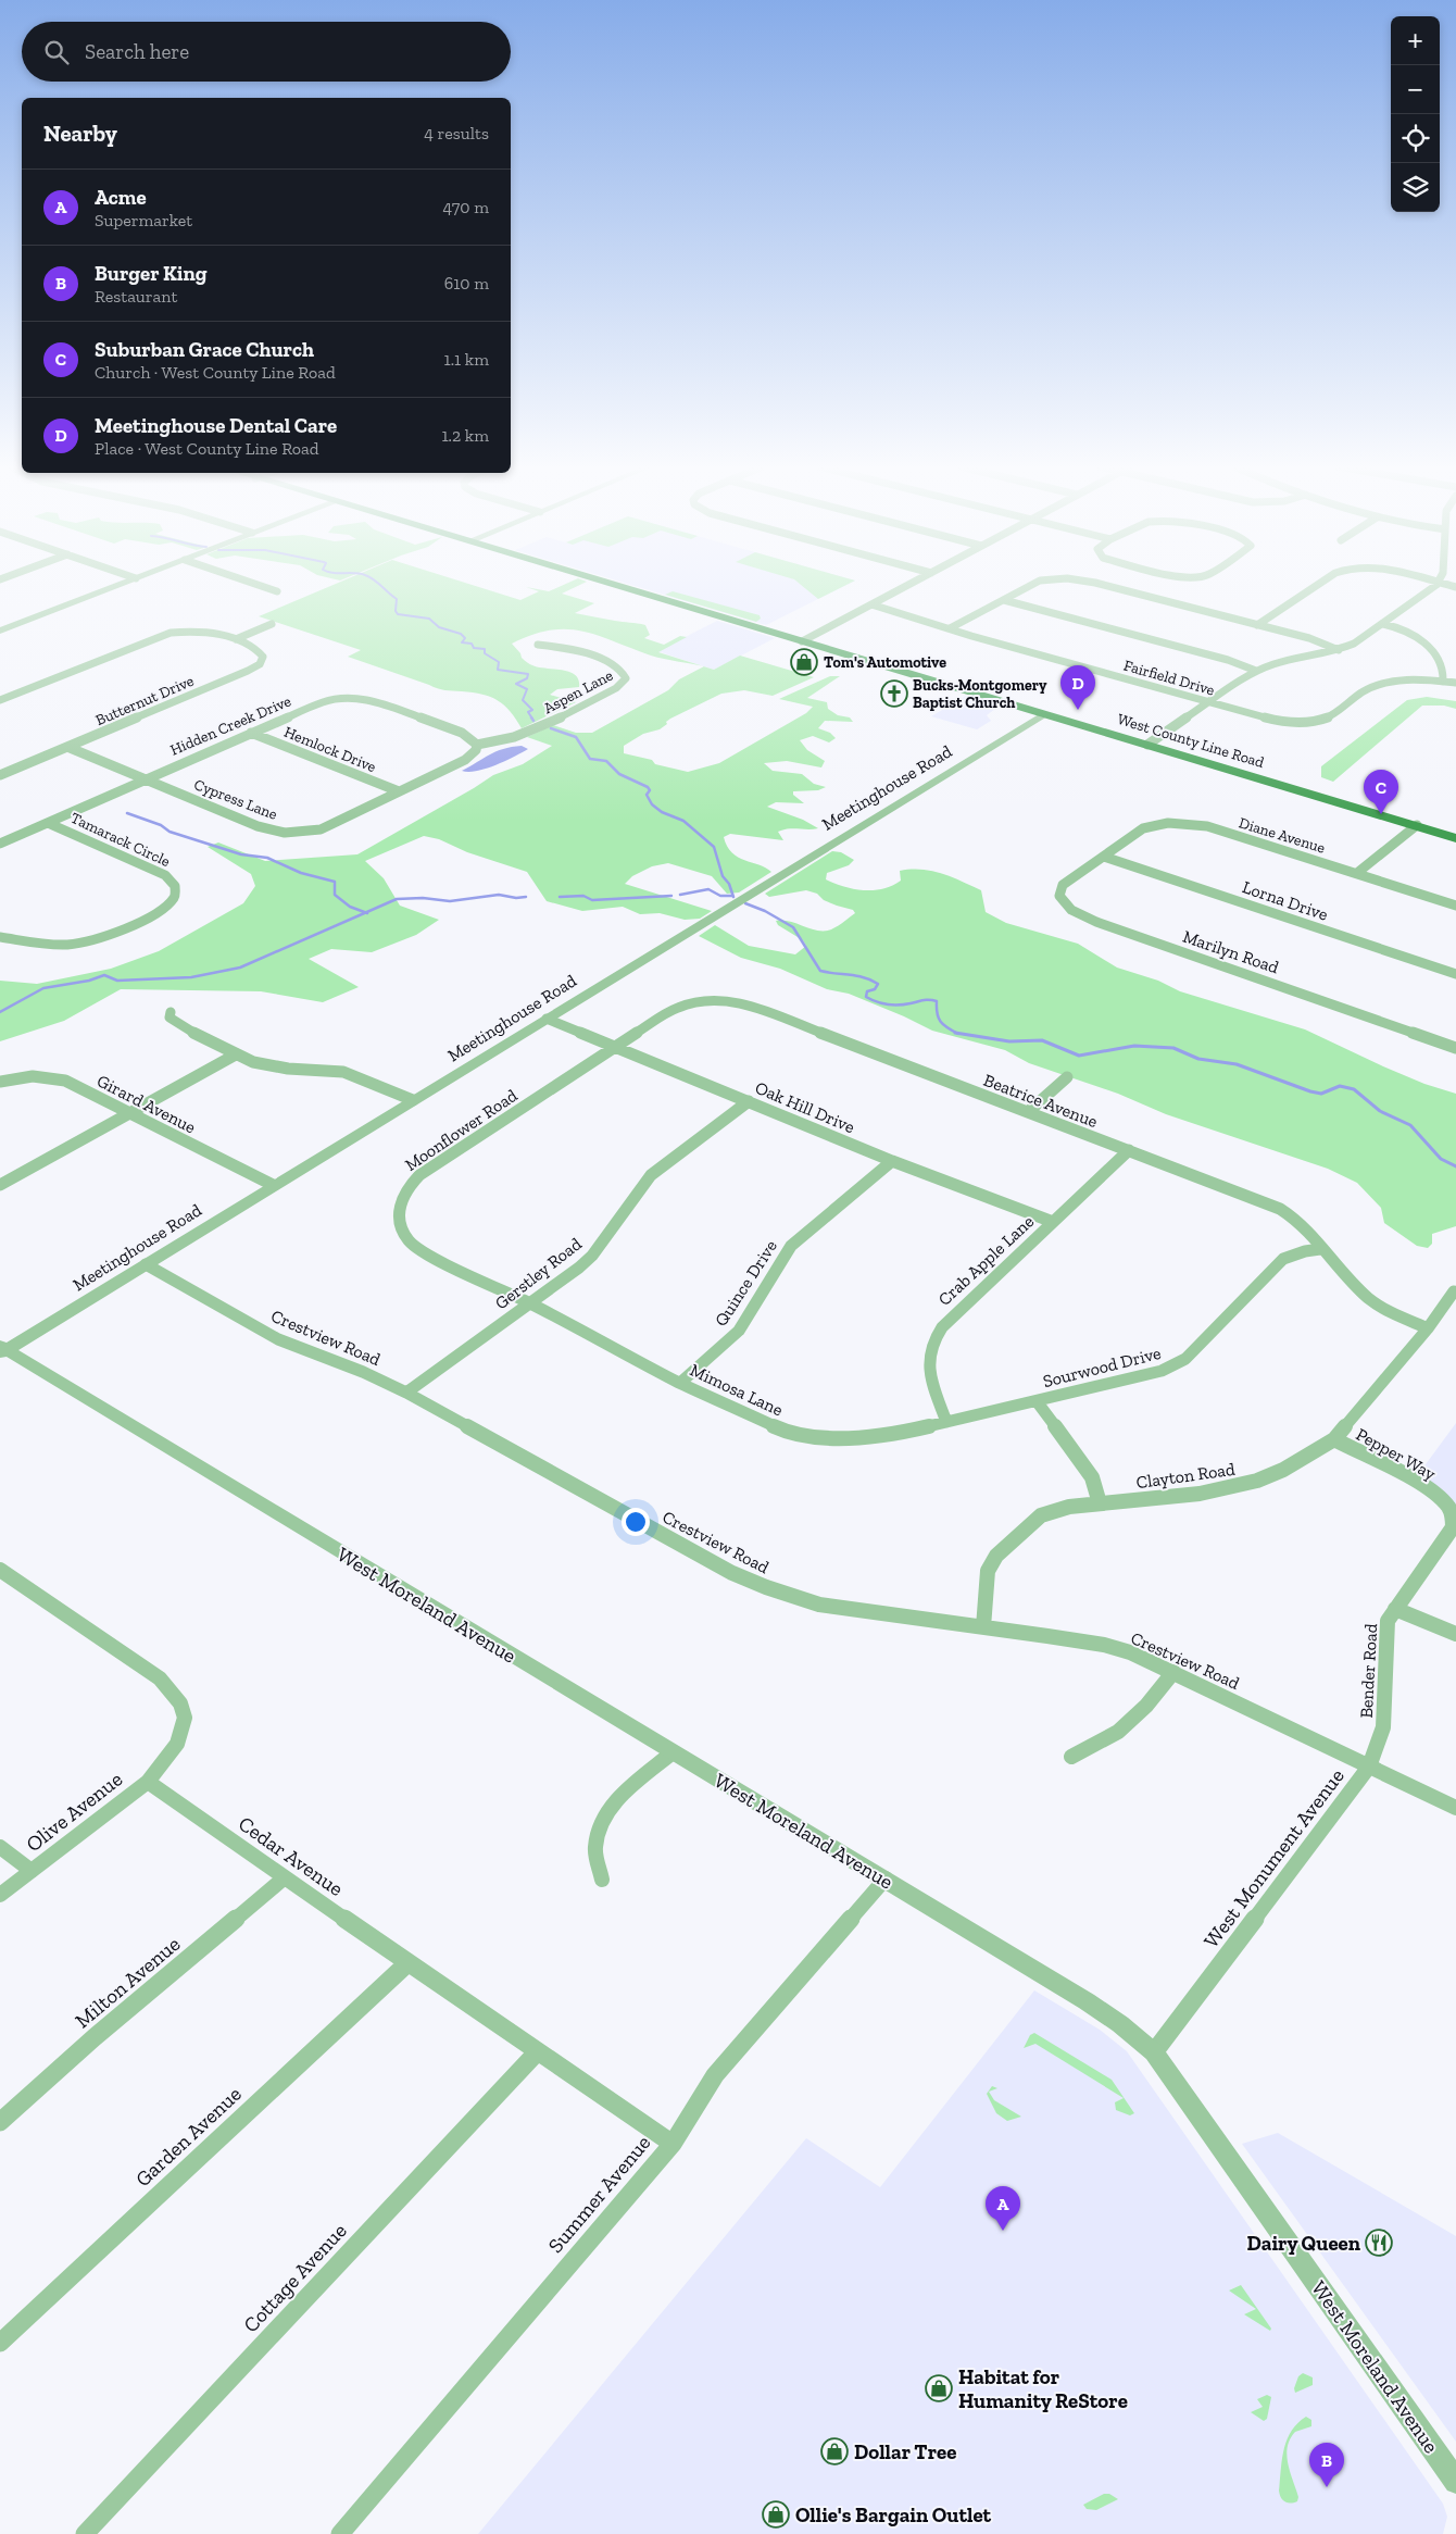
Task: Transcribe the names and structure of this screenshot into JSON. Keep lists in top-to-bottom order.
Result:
{
  "streets": {
    "main road": ["West County Line Road"],
    "street": [
      "Fairfield Drive",
      "Aspen Lane",
      "Butternut Drive",
      "Hidden Creek Drive",
      "Hemlock Drive",
      "Meetinghouse Road",
      "Cypress Lane",
      "Diane Avenue",
      "Tamarack Circle",
      "Lorna Drive",
      "Marilyn Road",
      "Beatrice Avenue",
      "Girard Avenue",
      "Oak Hill Drive",
      "Moonflower Road",
      "Crab Apple Lane",
      "Gerstley Road",
      "Quince Drive",
      "Crestview Road",
      "Sourwood Drive",
      "Mimosa Lane",
      "Pepper Way",
      "Clayton Road",
      "West Moreland Avenue",
      "Bender Road",
      "Olive Avenue",
      "Cedar Avenue",
      "West Monument Avenue",
      "Milton Avenue",
      "Garden Avenue",
      "Summer Avenue",
      "Cottage Avenue"
    ]
  },
  "crossings": [
    ["Aspen Lane", "Hidden Creek Drive"],
    ["Aspen Lane", "Cypress Lane"],
    ["Butternut Drive", "Cypress Lane"],
    ["Hidden Creek Drive", "Hemlock Drive"],
    ["Hidden Creek Drive", "Cypress Lane"],
    ["Hidden Creek Drive", "Tamarack Circle"],
    ["West County Line Road", "Meetinghouse Road"],
    ["Hemlock Drive", "Cypress Lane"],
    ["Meetinghouse Road", "Girard Avenue"],
    ["Meetinghouse Road", "Oak Hill Drive"],
    ["Meetinghouse Road", "Crestview Road"],
    ["Meetinghouse Road", "West Moreland Avenue"],
    ["Diane Avenue", "Lorna Drive"],
    ["Diane Avenue", "Marilyn Road"],
    ["Lorna Drive", "Marilyn Road"],
    ["Beatrice Avenue", "Oak Hill Drive"],
    ["Beatrice Avenue", "Moonflower Road"],
    ["Beatrice Avenue", "Crab Apple Lane"],
    ["Beatrice Avenue", "Sourwood Drive"],
    ["Beatrice Avenue", "Clayton Road"],
    ["Oak Hill Drive", "Moonflower Road"],
    ["Oak Hill Drive", "Crab Apple Lane"],
    ["Oak Hill Drive", "Gerstley Road"],
    ["Oak Hill Drive", "Quince Drive"],
    ["Moonflower Road", "Gerstley Road"],
    ["Moonflower Road", "Mimosa Lane"],
    ["Crab Apple Lane", "Sourwood Drive"],
    ["Crab Apple Lane", "Mimosa Lane"],
    ["Gerstley Road", "Crestview Road"],
    ["Gerstley Road", "Mimosa Lane"],
    ["Quince Drive", "Mimosa Lane"],
    ["Crestview Road", "Clayton Road"],
    ["Crestview Road", "Bender Road"],
    ["Crestview Road", "West Monument Avenue"],
    ["Sourwood Drive", "Mimosa Lane"],
    ["Pepper Way", "Clayton Road"],
    ["Pepper Way", "Bender Road"],
    ["West Moreland Avenue", "West Monument Avenue"],
    ["West Moreland Avenue", "Summer Avenue"],
    ["Bender Road", "West Monument Avenue"],
    ["Olive Avenue", "Cedar Avenue"],
    ["Cedar Avenue", "Milton Avenue"],
    ["Cedar Avenue", "Garden Avenue"],
    ["Cedar Avenue", "Summer Avenue"],
    ["Cedar Avenue", "Cottage Avenue"]
  ],
  "places": {
    "shop": [
      "Tom's Automotive",
      "Habitat for Humanity ReStore",
      "Dollar Tree",
      "Ollie's Bargain Outlet"
    ],
    "church": ["Bucks-Montgomery Baptist Church"],
    "restaurant": ["Dairy Queen"]
  },
  "page": {
    "map_buttons": ["+", "−"],
    "search": "Search here",
    "heading": ["Nearby", "4 results"],
    "list": [
      {
        "mark": "A",
        "name": "Acme",
        "note": "Supermarket",
        "value": "470 m"
      },
      {
        "mark": "B",
        "name": "Burger King",
        "note": "Restaurant",
        "value": "610 m"
      },
      {
        "mark": "C",
        "name": "Suburban Grace Church",
        "note": "Church · West County Line Road",
        "value": "1.1 km"
      },
      {
        "mark": "D",
        "name": "Meetinghouse Dental Care",
        "note": "Place · West County Line Road",
        "value": "1.2 km"
      }
    ],
    "pins": [
      "D",
      "C",
      "A",
      "B"
    ]
  }
}
